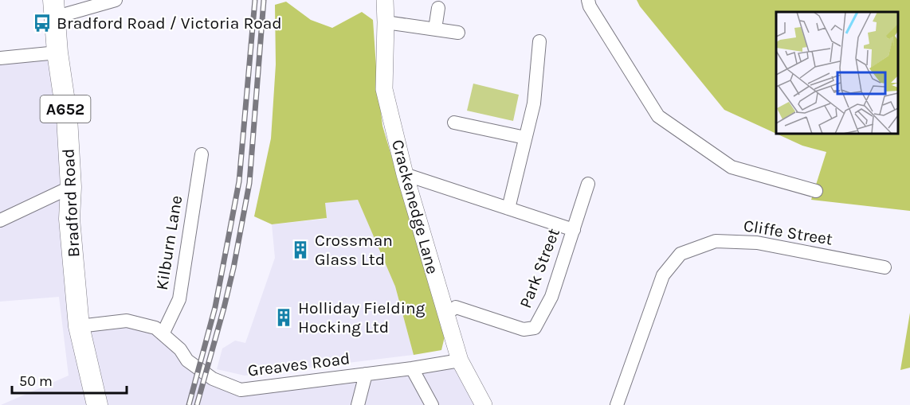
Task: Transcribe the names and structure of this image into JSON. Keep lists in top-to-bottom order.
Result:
{
  "streets": {
    "main road": ["A652", "Bradford Road"],
    "street": [
      "Crackenedge Lane",
      "Cliffe Street",
      "Kilburn Lane",
      "Park Street",
      "Greaves Road"
    ]
  },
  "crossings": [
    ["Bradford Road", "Greaves Road"],
    ["Crackenedge Lane", "Park Street"],
    ["Crackenedge Lane", "Greaves Road"],
    ["Kilburn Lane", "Greaves Road"]
  ],
  "places": {
    "bus stop": ["Bradford Road / Victoria Road"],
    "building": ["Crossman Glass Ltd", "Holliday Fielding Hocking Ltd"]
  },
  "scale_bar": "50 m"
}
